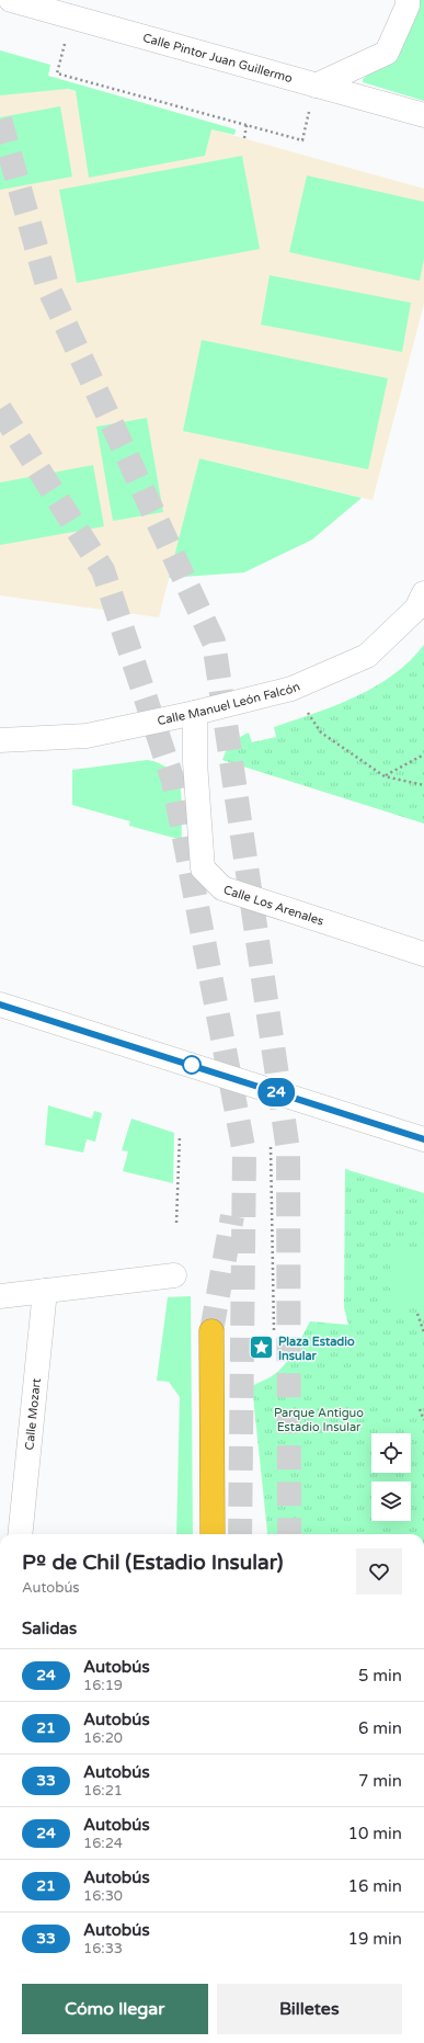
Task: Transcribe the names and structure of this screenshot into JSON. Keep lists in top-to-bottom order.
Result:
{
  "streets": {
    "street": [
      "Calle Pintor Juan Guillermo",
      "Calle Manuel León Falcón",
      "Calle Los Arenales",
      "Calle Mozart"
    ]
  },
  "crossings": [
    ["Calle Manuel León Falcón", "Calle Los Arenales"]
  ],
  "parks": ["Parque Antiguo Estadio Insular"],
  "places": {
    "place": ["Plaza Estadio Insular"]
  },
  "lines": ["bus line 24"],
  "page": {
    "on_map": "24",
    "heading": [
      ["Pº de Chil (Estadio Insular)", "Autobús"],
      "Salidas"
    ],
    "list": [
      {
        "mark": "24",
        "name": "Autobús",
        "note": "16:19",
        "value": "5 min"
      },
      {
        "mark": "21",
        "name": "Autobús",
        "note": "16:20",
        "value": "6 min"
      },
      {
        "mark": "33",
        "name": "Autobús",
        "note": "16:21",
        "value": "7 min"
      },
      {
        "mark": "24",
        "name": "Autobús",
        "note": "16:24",
        "value": "10 min"
      },
      {
        "mark": "21",
        "name": "Autobús",
        "note": "16:30",
        "value": "16 min"
      },
      {
        "mark": "33",
        "name": "Autobús",
        "note": "16:33",
        "value": "19 min"
      }
    ],
    "buttons": ["Cómo llegar", "Billetes"]
  }
}
